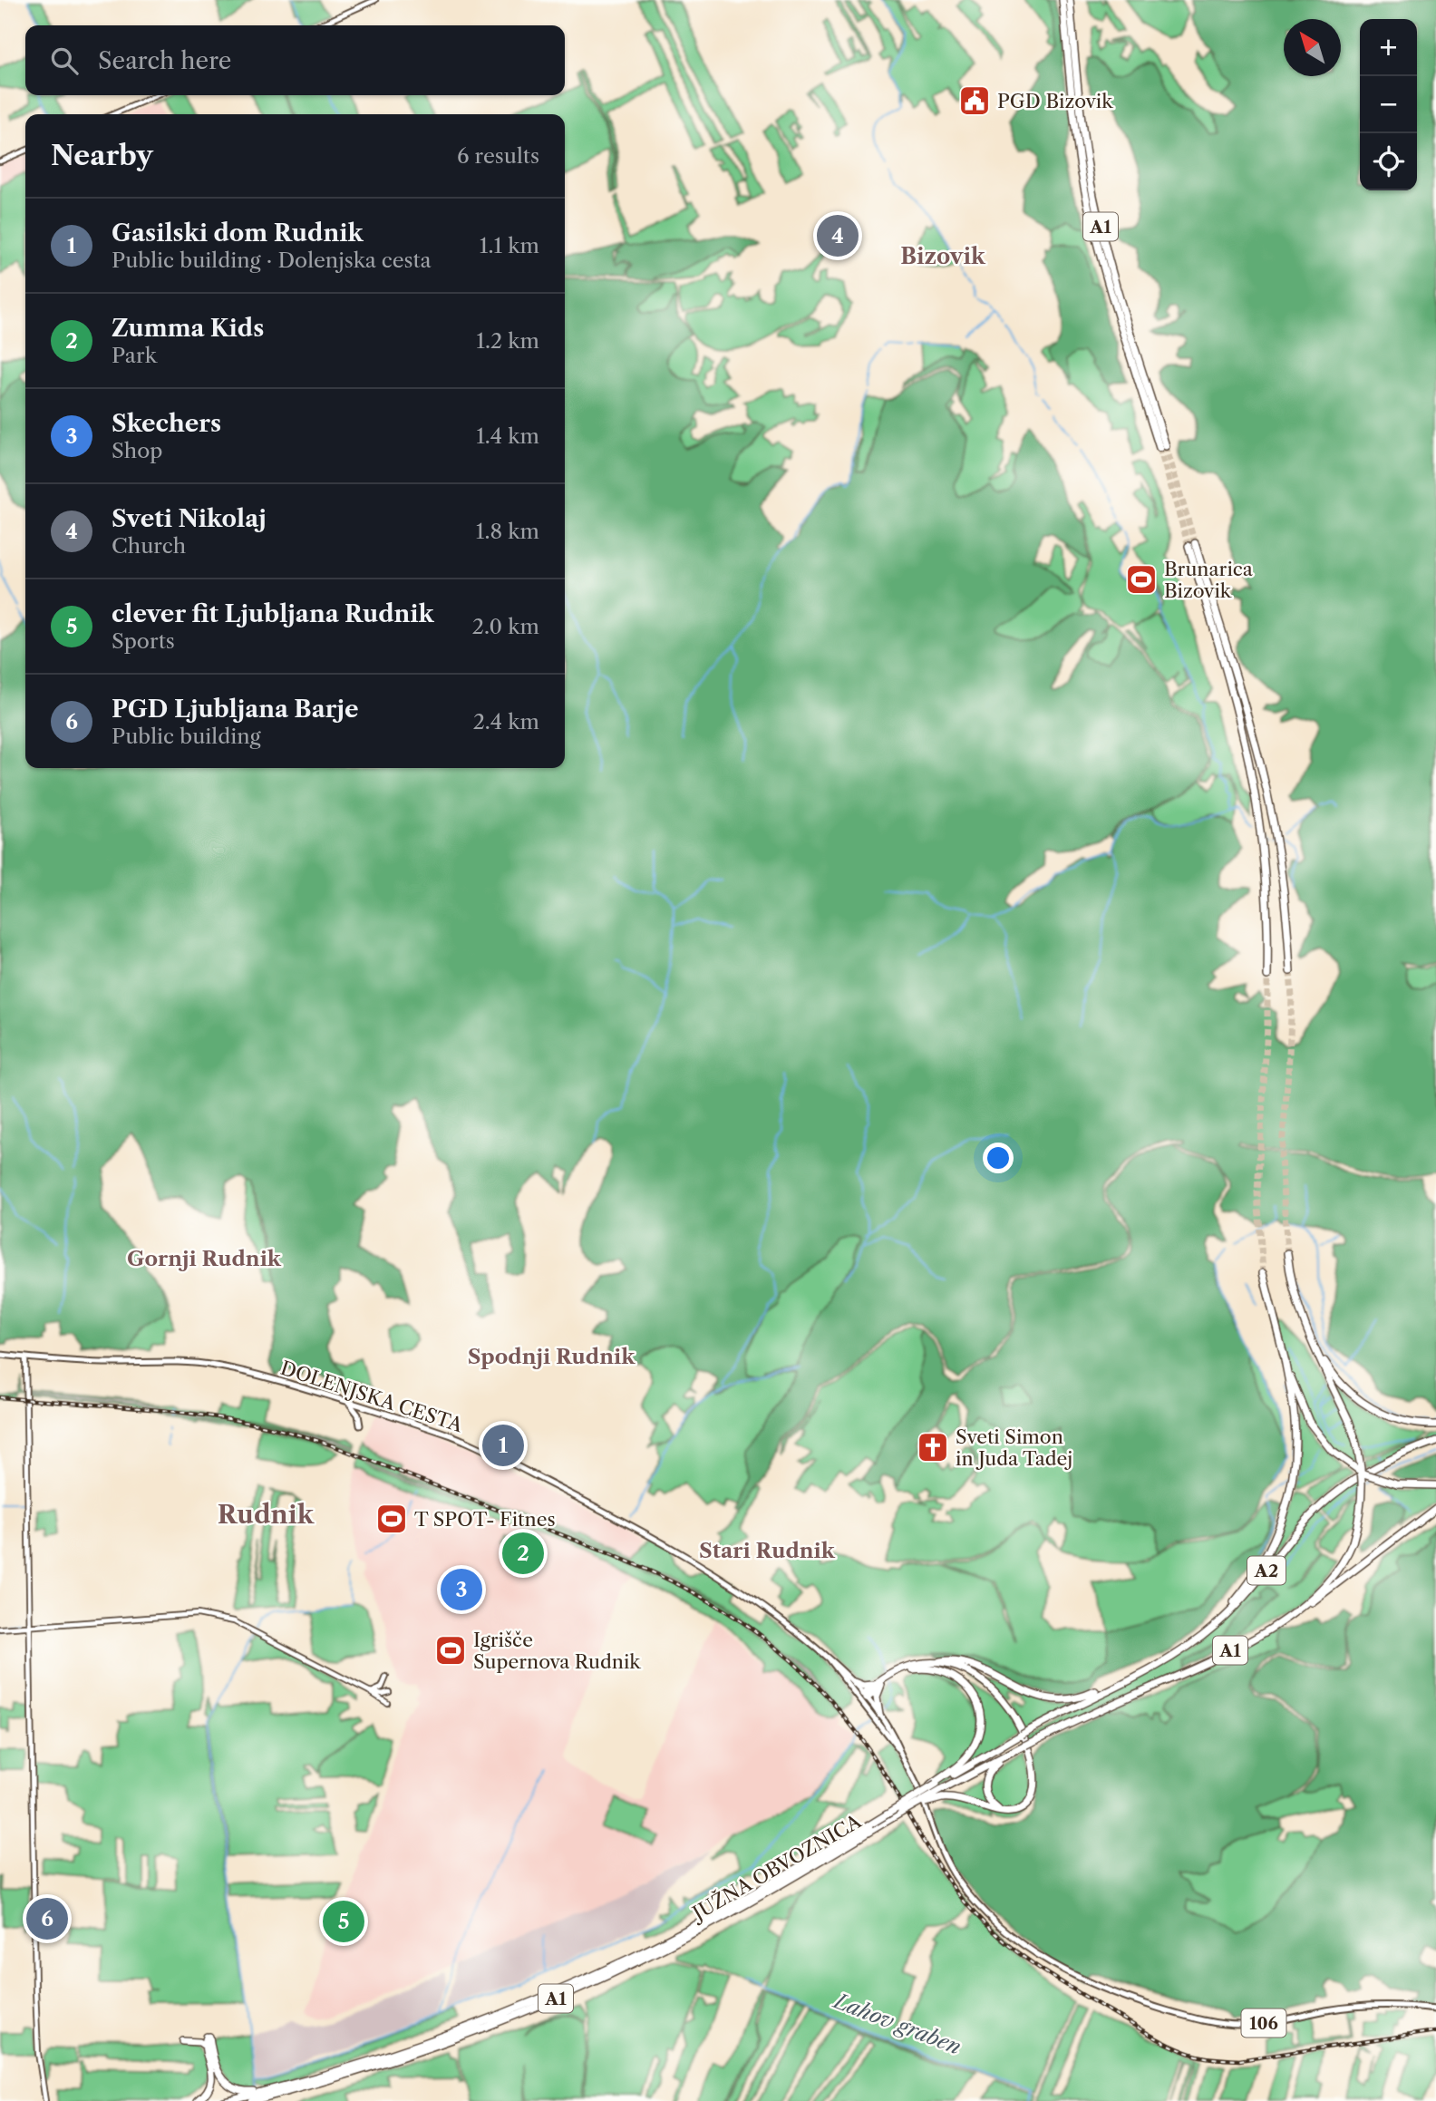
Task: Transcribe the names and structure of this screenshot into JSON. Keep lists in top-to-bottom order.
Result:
{
  "streets": {
    "highway": ["A1", "A2", "JUŽNA OBVOZNICA"],
    "main road": ["DOLENJSKA CESTA", "106"]
  },
  "crossings": [
    ["A1", "A2"],
    ["A1", "JUŽNA OBVOZNICA"],
    ["A2", "JUŽNA OBVOZNICA"]
  ],
  "districts": [
    "Bizovik",
    "Gornji Rudnik",
    "Spodnji Rudnik",
    "Rudnik",
    "Stari Rudnik"
  ],
  "water": ["Lahov graben"],
  "places": {
    "public building": ["PGD Bizovik"],
    "sports": ["Brunarica Bizovik", "T SPOT- Fitnes", "Igrišče Supernova Rudnik"],
    "church": ["Sveti Simon in Juda Tadej"]
  },
  "north": "top left",
  "page": {
    "map_buttons": ["+", "−"],
    "search": "Search here",
    "heading": ["Nearby", "6 results"],
    "list": [
      {
        "mark": "1",
        "name": "Gasilski dom Rudnik",
        "note": "Public building · Dolenjska cesta",
        "value": "1.1 km"
      },
      {
        "mark": "2",
        "name": "Zumma Kids",
        "note": "Park",
        "value": "1.2 km"
      },
      {
        "mark": "3",
        "name": "Skechers",
        "note": "Shop",
        "value": "1.4 km"
      },
      {
        "mark": "4",
        "name": "Sveti Nikolaj",
        "note": "Church",
        "value": "1.8 km"
      },
      {
        "mark": "5",
        "name": "clever fit Ljubljana Rudnik",
        "note": "Sports",
        "value": "2.0 km"
      },
      {
        "mark": "6",
        "name": "PGD Ljubljana Barje",
        "note": "Public building",
        "value": "2.4 km"
      }
    ],
    "pins": [
      "4",
      "1",
      "2",
      "3",
      "6",
      "5"
    ]
  }
}
